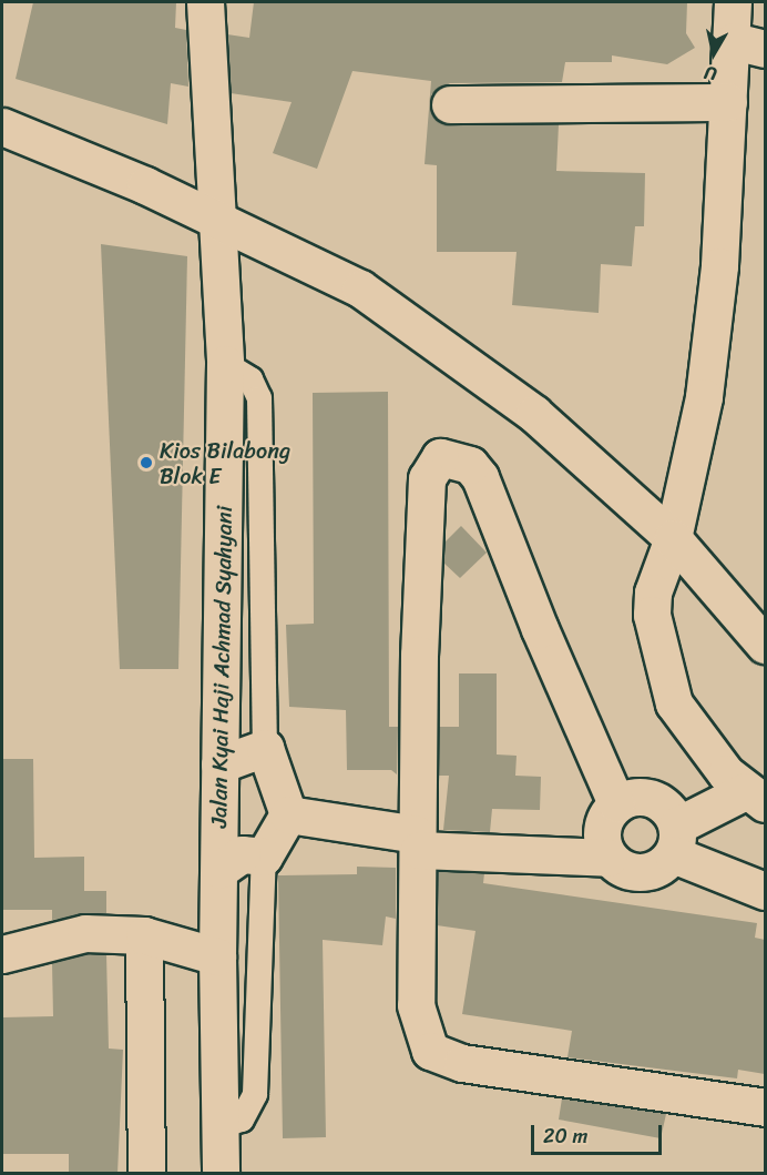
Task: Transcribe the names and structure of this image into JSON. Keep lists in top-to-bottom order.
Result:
{
  "streets": {
    "street": ["Jalan Kyai Haji Achmad Syahyani"]
  },
  "places": ["Kios Bilabong Blok E"],
  "scale_bar": "20 m",
  "north": "bottom"
}
